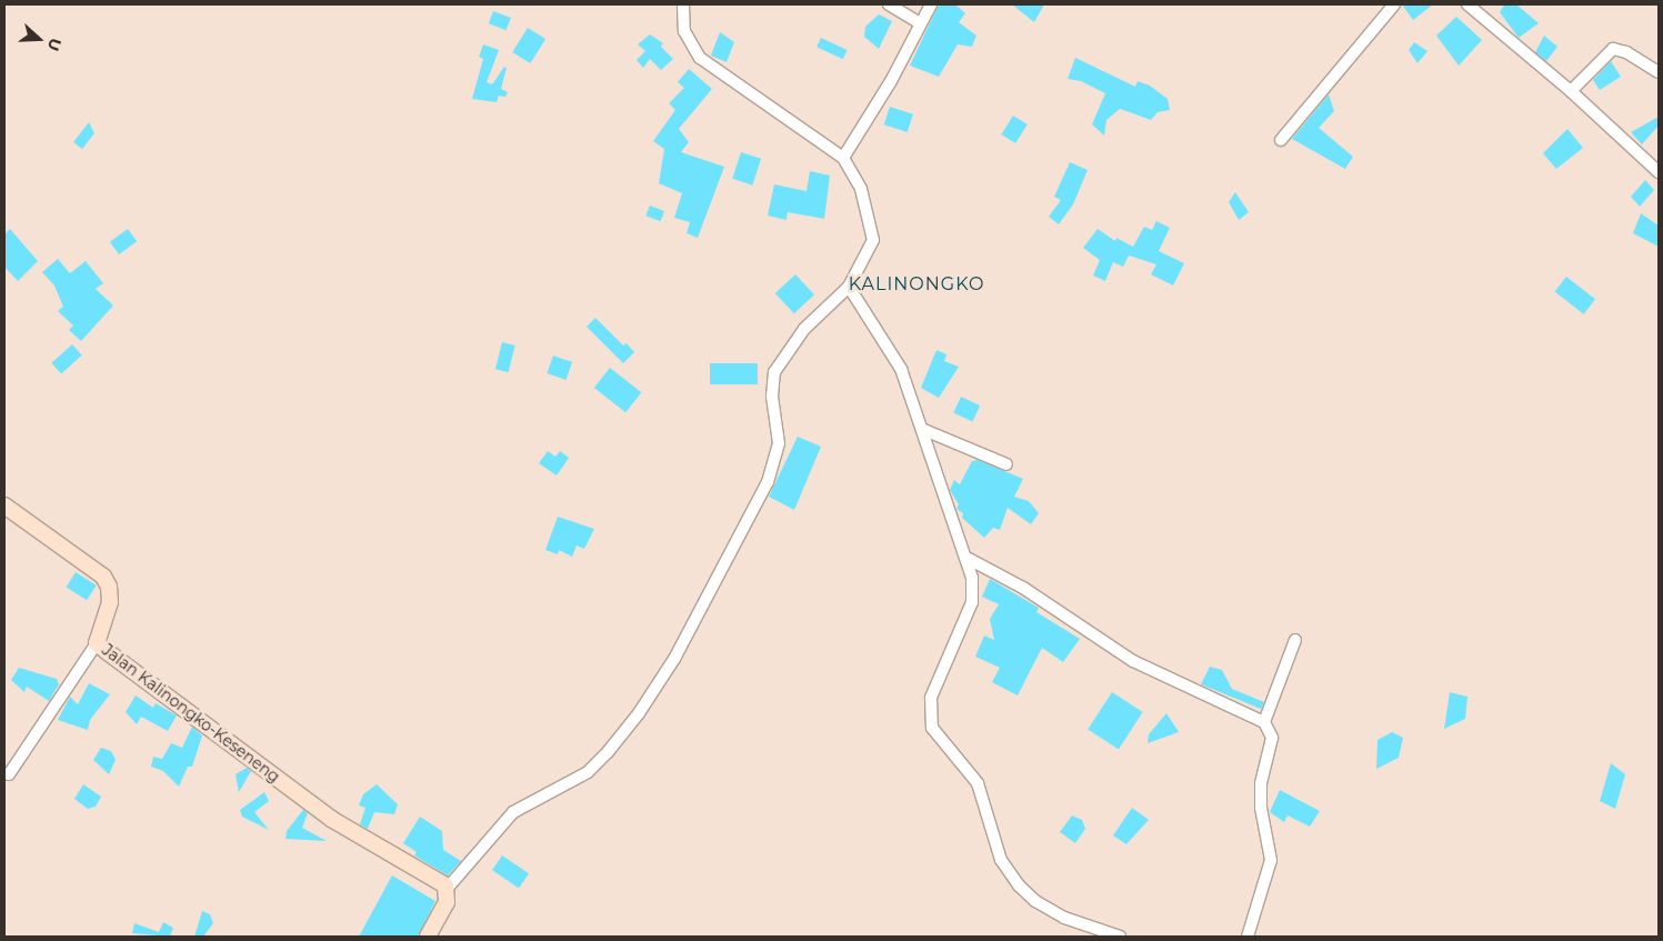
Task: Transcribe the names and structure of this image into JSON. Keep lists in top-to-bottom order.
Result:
{
  "streets": {
    "street": ["Jalan Kalinongko-Keseneng"]
  },
  "districts": ["KALINONGKO"],
  "north": "right"
}
